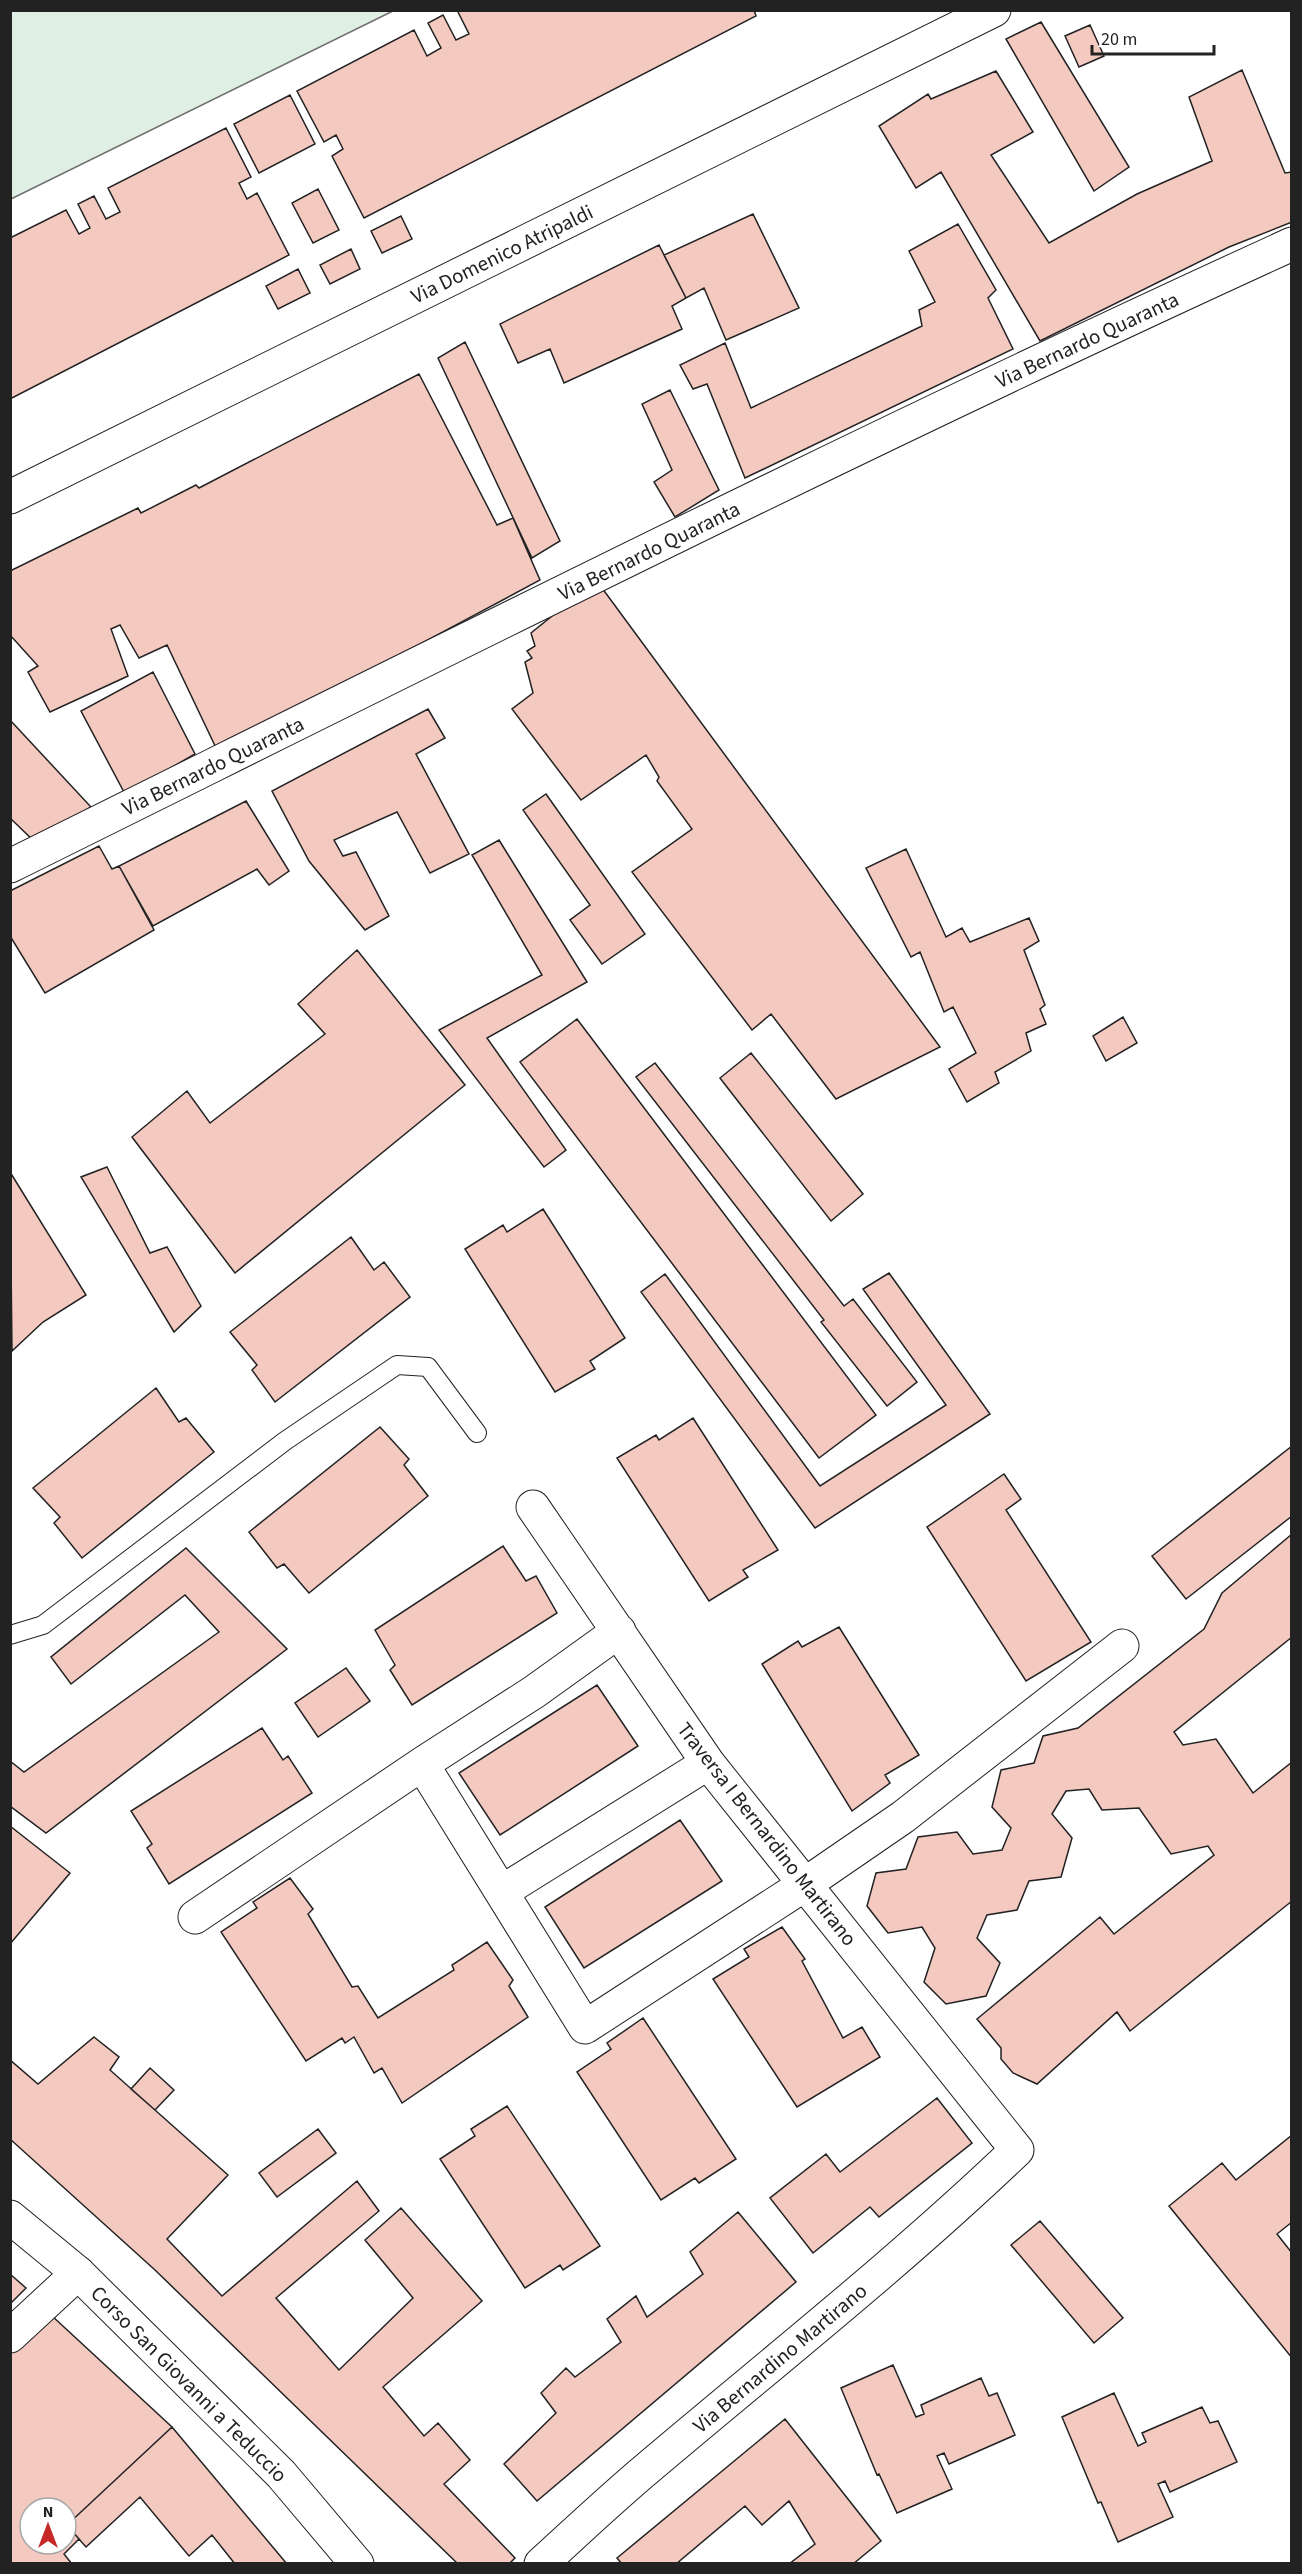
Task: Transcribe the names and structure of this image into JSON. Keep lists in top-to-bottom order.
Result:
{
  "streets": {
    "street": [
      "Via Domenico Atripaldi",
      "Via Bernardo Quaranta",
      "Traversa I Bernardino Martirano",
      "Via Bernardino Martirano",
      "Corso San Giovanni a Teduccio"
    ]
  },
  "crossings": [
    ["Traversa I Bernardino Martirano", "Via Bernardino Martirano"]
  ],
  "scale_bar": "20 m",
  "north": "top"
}
